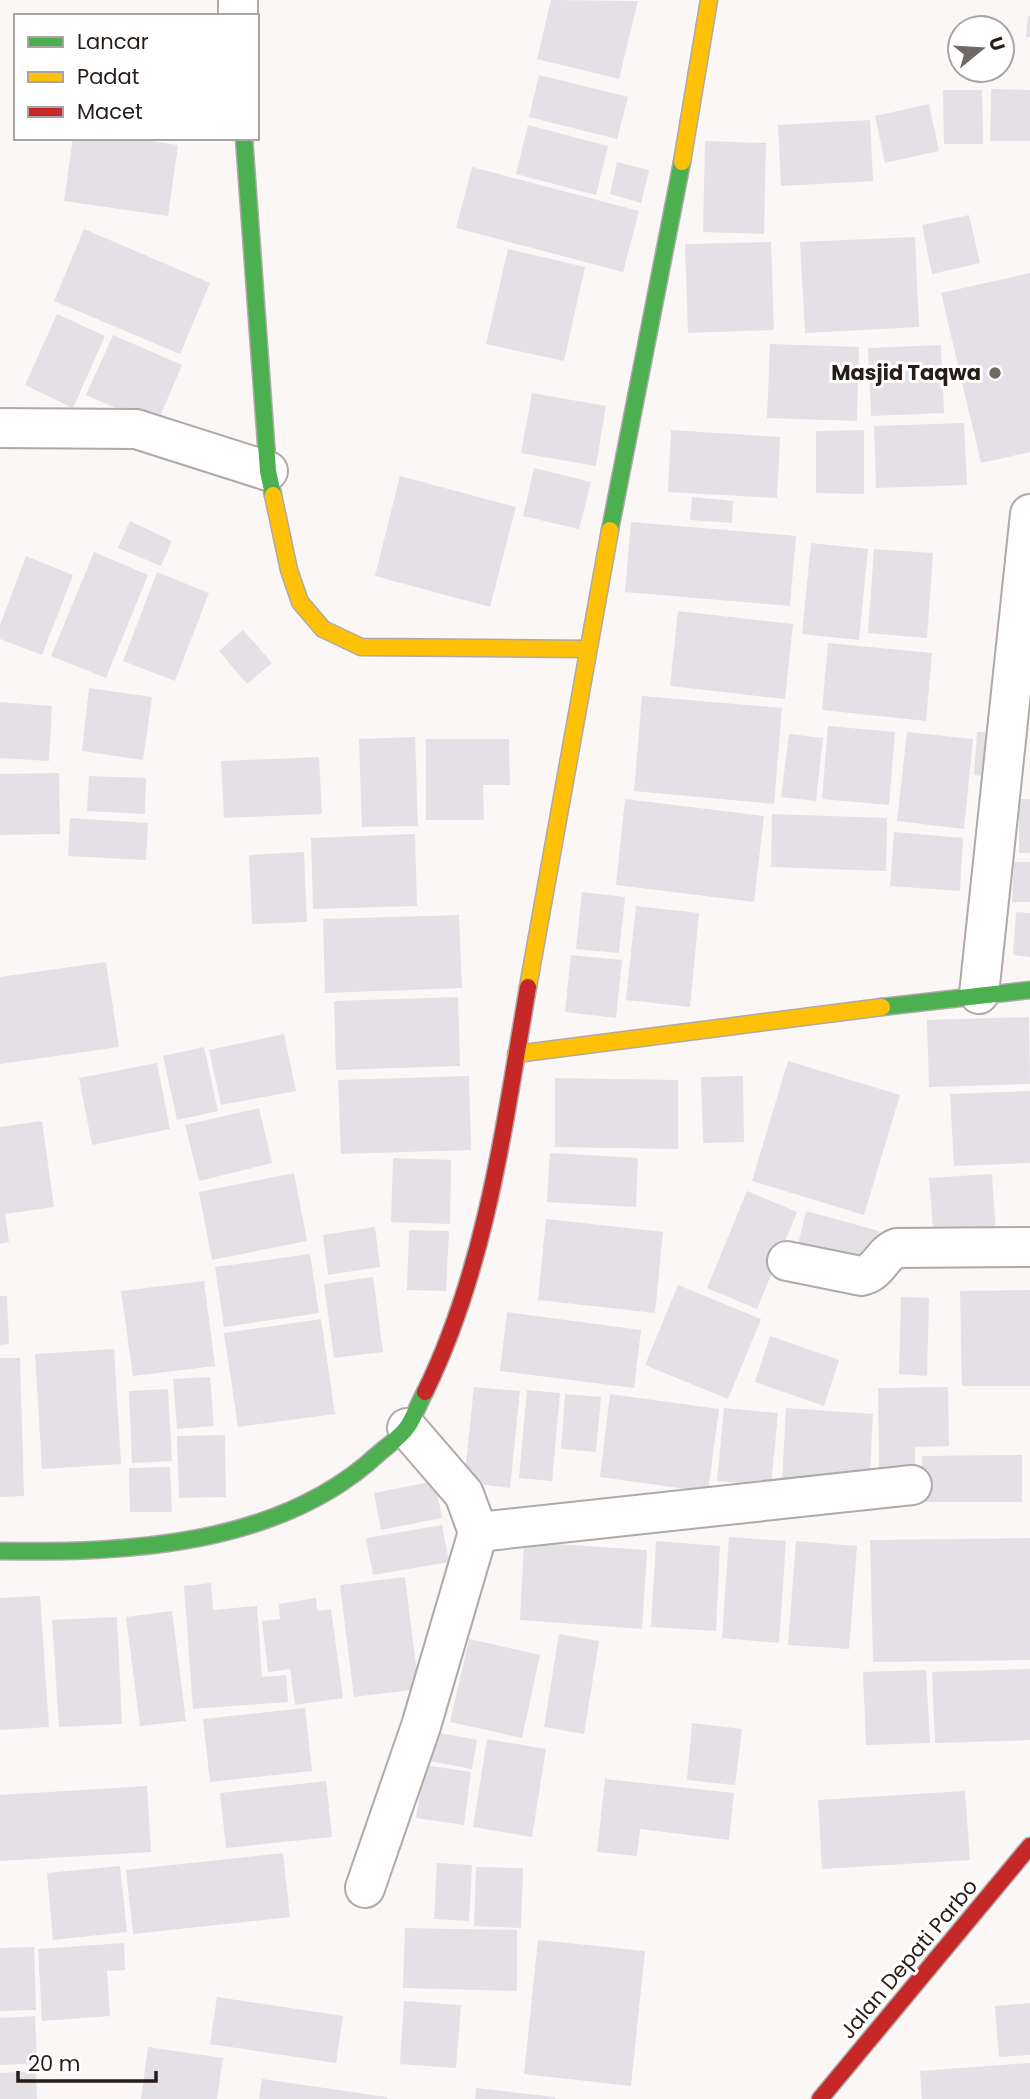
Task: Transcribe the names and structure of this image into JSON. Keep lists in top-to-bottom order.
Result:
{
  "streets": {
    "street": ["Jalan Depati Parbo"]
  },
  "places": ["Masjid Taqwa"],
  "legend": ["Lancar", "Padat", "Macet"],
  "scale_bar": "20 m",
  "north": "right"
}
